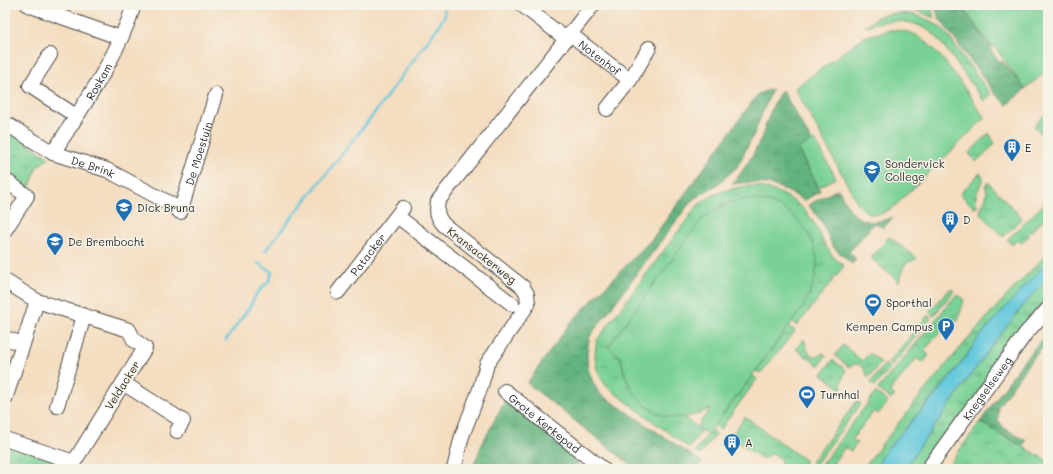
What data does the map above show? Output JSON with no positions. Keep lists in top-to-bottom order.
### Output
{
  "streets": {
    "street": [
      "Notenhof",
      "Roskam",
      "De Moestuin",
      "De Brink",
      "Patacker",
      "Kransackerweg",
      "Veldacker",
      "Knegselseweg",
      "Grote Kerkepad"
    ]
  },
  "crossings": [
    ["Notenhof", "Kransackerweg"],
    ["Roskam", "De Brink"],
    ["De Moestuin", "De Brink"]
  ],
  "places": {
    "building": ["E", "D", "A"],
    "school or university": ["Sondervick College", "Dick Bruna", "De Brembocht"],
    "sports": ["Sporthal", "Turnhal"],
    "parking": ["Kempen Campus"]
  }
}
